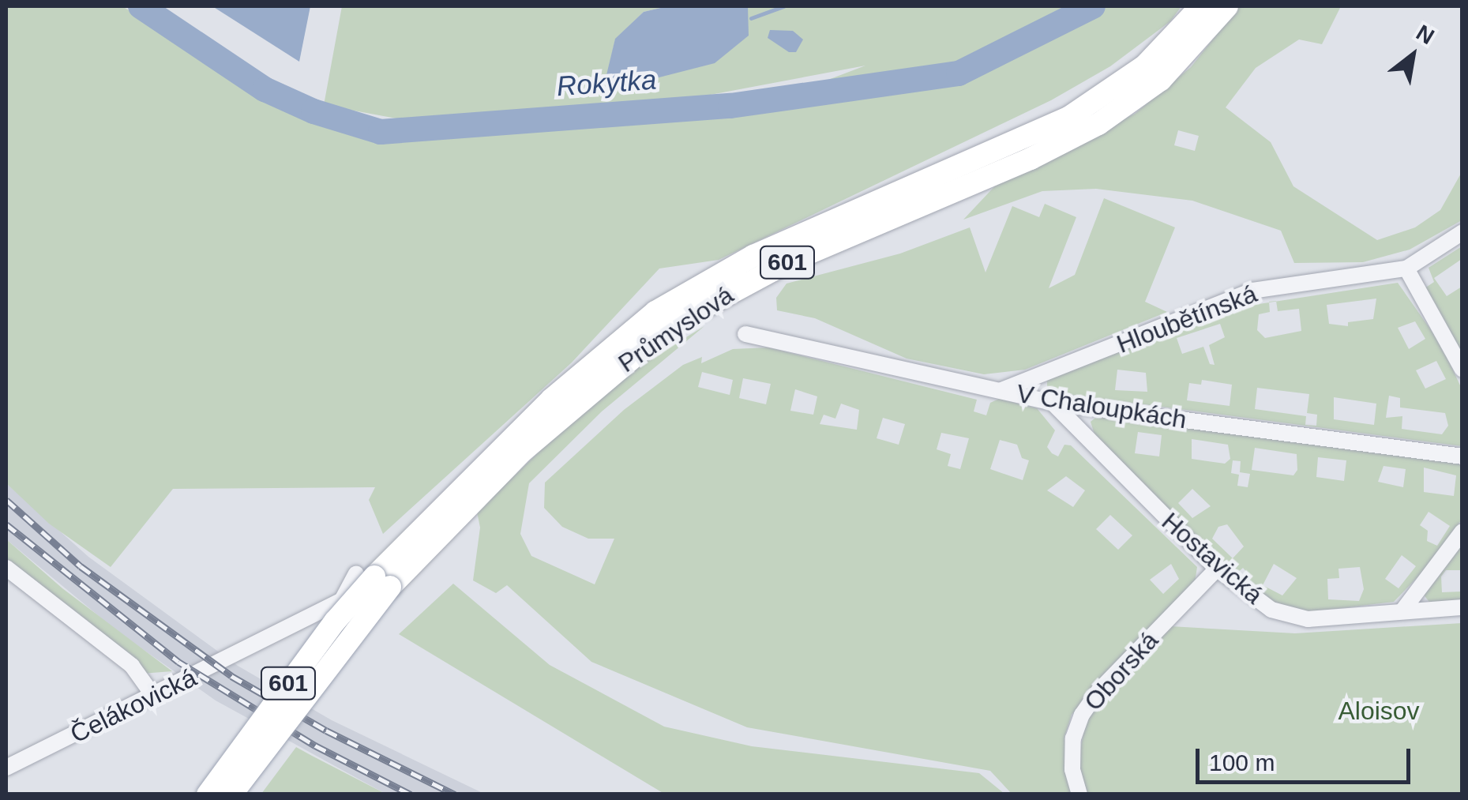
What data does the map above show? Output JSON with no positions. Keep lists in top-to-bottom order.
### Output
{
  "streets": {
    "main road": ["601", "Průmyslová"],
    "street": [
      "Hloubětínská",
      "V Chaloupkách",
      "Hostavická",
      "Oborská",
      "Čelákovická"
    ]
  },
  "crossings": [
    ["Hloubětínská", "V Chaloupkách"],
    ["Průmyslová", "Čelákovická"],
    ["V Chaloupkách", "Hostavická"],
    ["Hostavická", "Oborská"]
  ],
  "water": ["Rokytka"],
  "parks": ["Aloisov"],
  "scale_bar": "100 m",
  "north": "top right"
}
